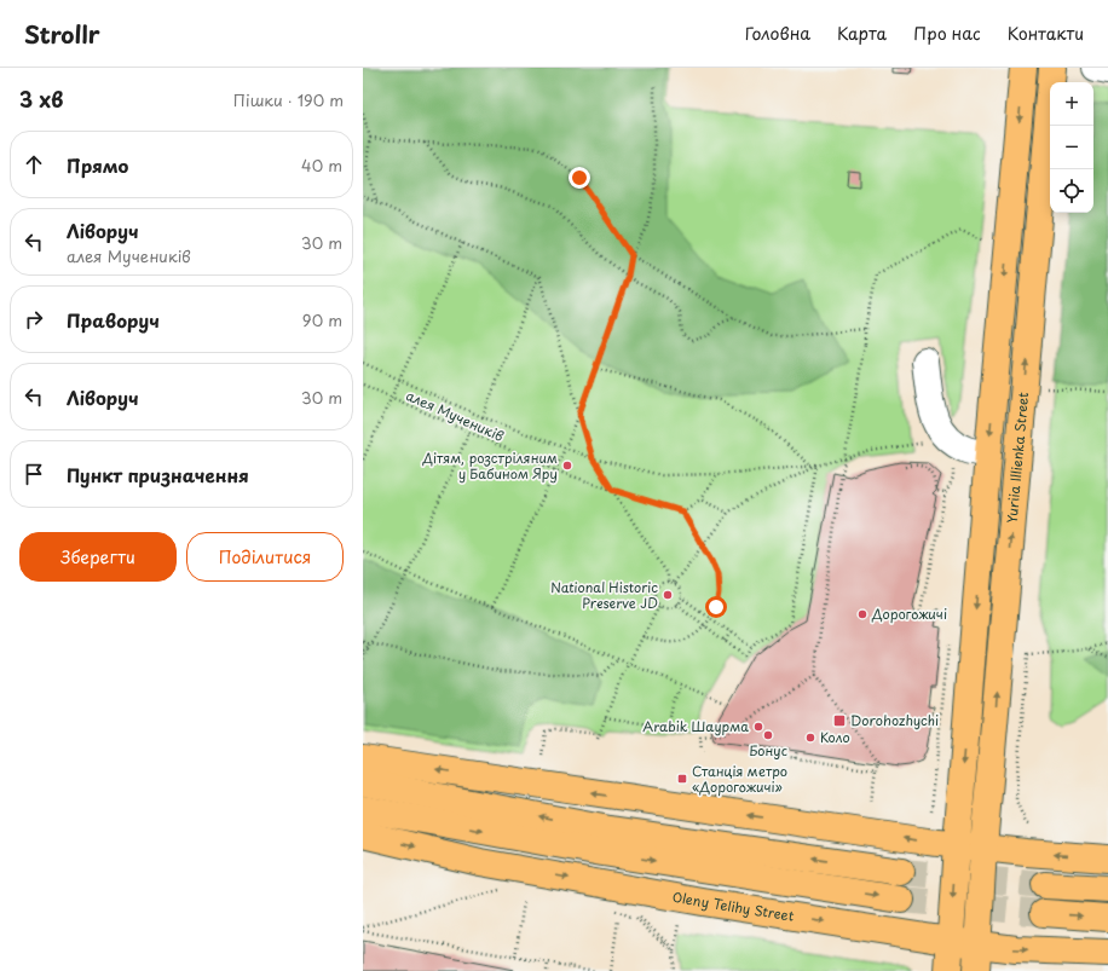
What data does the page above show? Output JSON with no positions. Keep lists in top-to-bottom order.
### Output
{
  "streets": {
    "main road": ["Yuriia Illienka Street", "Oleny Telihy Street"],
    "path": ["алея Мучеників"]
  },
  "crossings": [
    ["Yuriia Illienka Street", "Oleny Telihy Street"]
  ],
  "places": {
    "other": [
      "Дітям, розстріляним у Бабином Яру",
      "National Historic Preserve JD",
      "Дорогожичі",
      "Arabik Шаурма",
      "Бонус",
      "Коло"
    ],
    "transit": ["Dorohozhychi", "Станція метро «Дорогожичі»"]
  },
  "page": {
    "header": "Strollr",
    "nav": [
      "Головна",
      "Карта",
      "Про нас",
      "Контакти"
    ],
    "heading": ["3 хв", "Пішки · 190 m"],
    "map_buttons": ["+", "−"],
    "list": [
      ["Прямо", "40 m"],
      ["Ліворуч", "алея Мучеників", "30 m"],
      ["Праворуч", "90 m"],
      ["Ліворуч", "30 m"],
      "Пункт призначення"
    ],
    "buttons": ["Зберегти", "Поділитися"]
  }
}
